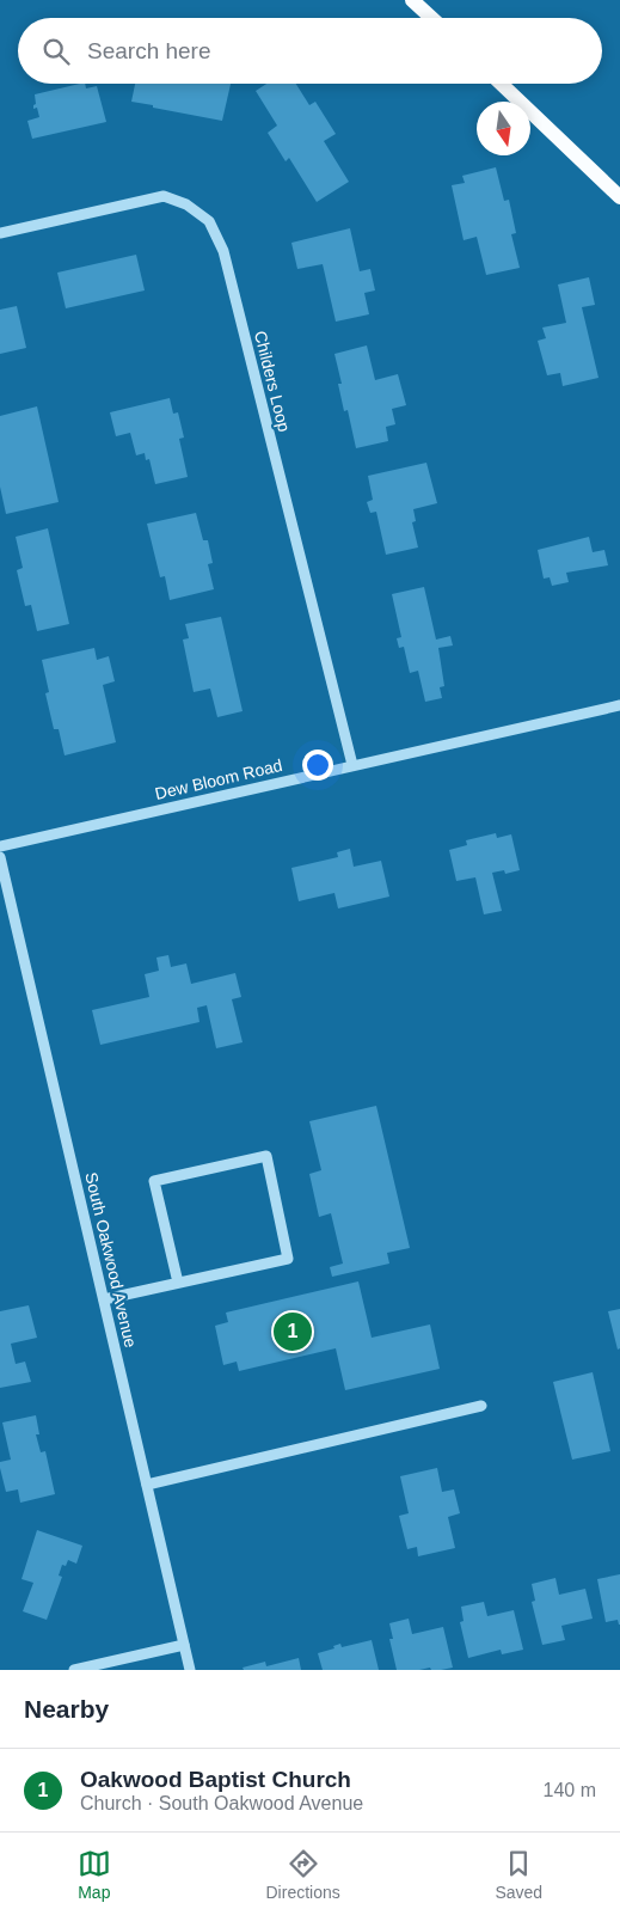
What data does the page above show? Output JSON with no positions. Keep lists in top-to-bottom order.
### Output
{
  "streets": {
    "street": ["Childers Loop", "Dew Bloom Road", "South Oakwood Avenue"]
  },
  "crossings": [
    ["Childers Loop", "Dew Bloom Road"]
  ],
  "north": "bottom",
  "page": {
    "search": "Search here",
    "pins": "1",
    "heading": "Nearby",
    "list": [
      {
        "mark": "1",
        "name": "Oakwood Baptist Church",
        "note": "Church · South Oakwood Avenue",
        "value": "140 m"
      }
    ],
    "nav": ["Map", "Directions", "Saved"]
  }
}
